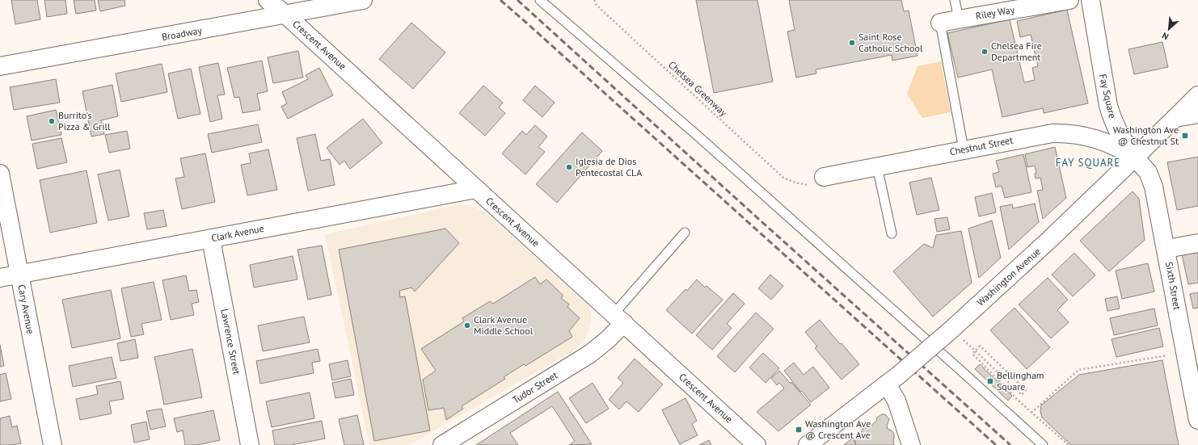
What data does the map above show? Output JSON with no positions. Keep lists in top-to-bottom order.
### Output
{
  "streets": {
    "street": [
      "Riley Way",
      "Broadway",
      "Crescent Avenue",
      "Fay Square",
      "Chestnut Street",
      "Clark Avenue",
      "Washington Avenue",
      "Sixth Street",
      "Cary Avenue",
      "Lawrence Street",
      "Tudor Street"
    ],
    "path": ["Chelsea Greenway"]
  },
  "crossings": [
    ["Broadway", "Crescent Avenue"],
    ["Crescent Avenue", "Clark Avenue"],
    ["Crescent Avenue", "Tudor Street"],
    ["Fay Square", "Chestnut Street"],
    ["Fay Square", "Washington Avenue"],
    ["Fay Square", "Sixth Street"],
    ["Chestnut Street", "Washington Avenue"],
    ["Chestnut Street", "Sixth Street"],
    ["Clark Avenue", "Cary Avenue"],
    ["Clark Avenue", "Lawrence Street"],
    ["Washington Avenue", "Sixth Street"]
  ],
  "districts": ["FAY SQUARE"],
  "places": {
    "other": [
      "Saint Rose Catholic School",
      "Chelsea Fire Department",
      "Burrito's Pizza & Grill",
      "Iglesia de Dios Pentecostal CLA",
      "Clark Avenue Middle School"
    ],
    "transit": ["Washington Ave @ Chestnut St", "Bellingham Square", "Washington Ave @ Crescent Ave"]
  },
  "north": "bottom left"
}
